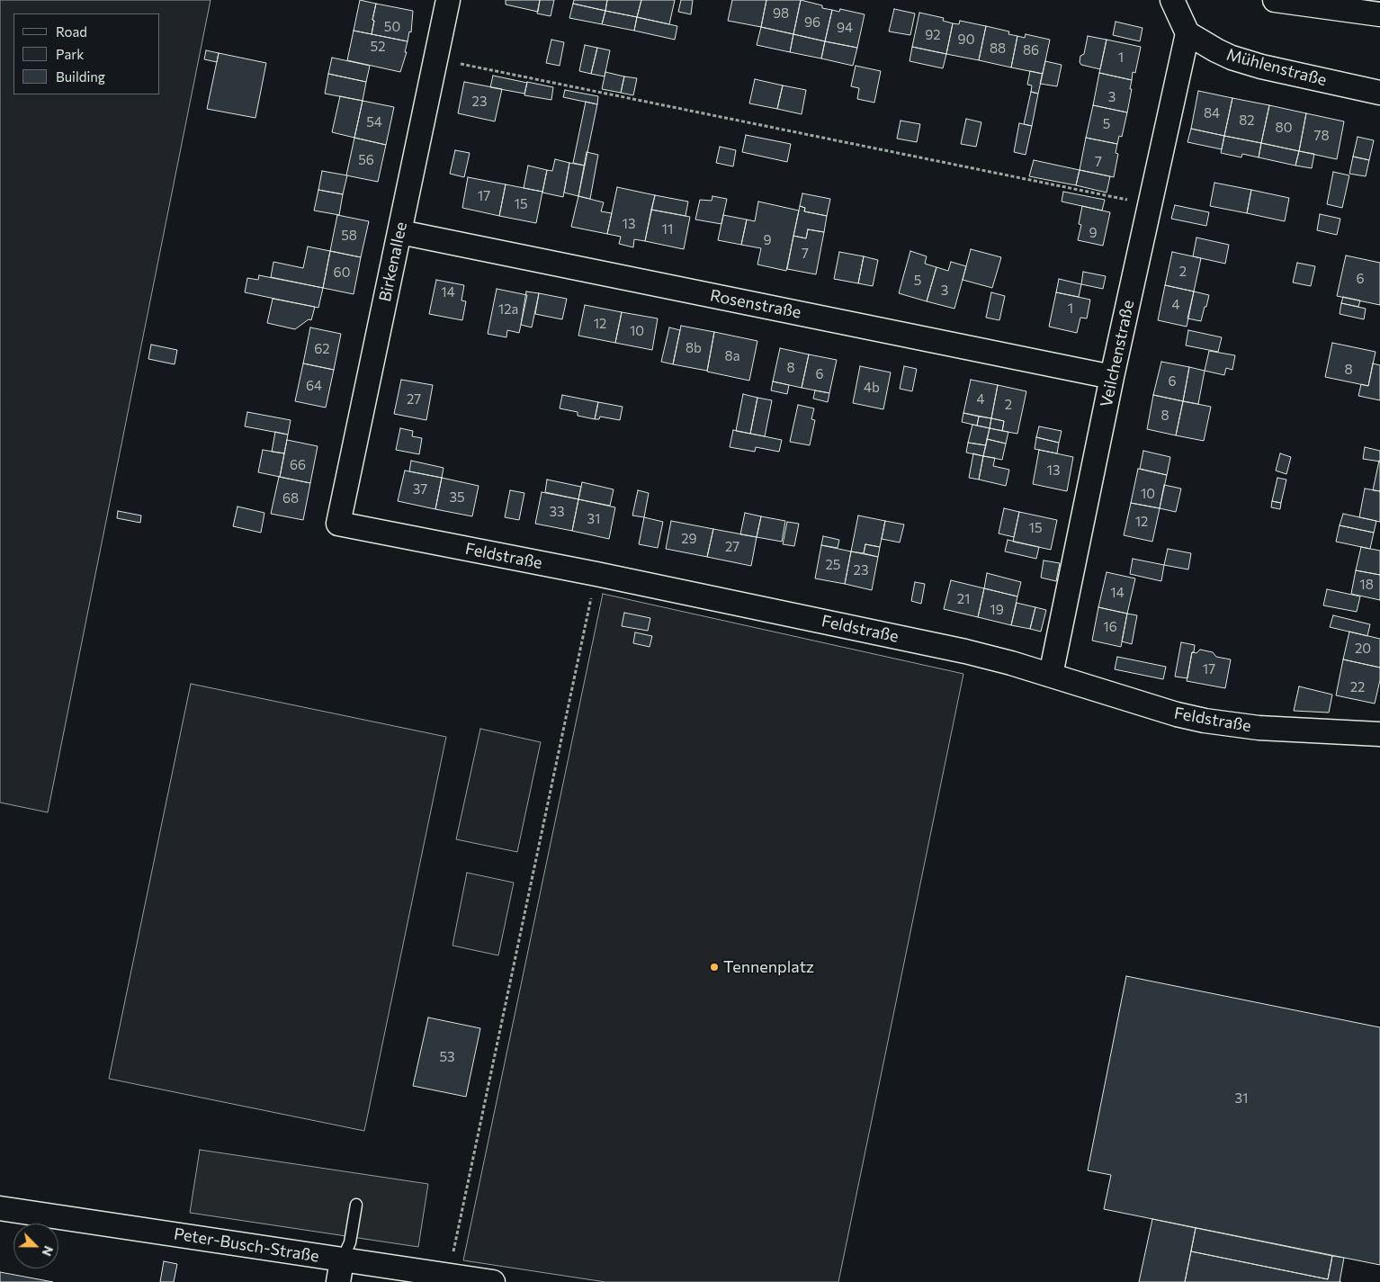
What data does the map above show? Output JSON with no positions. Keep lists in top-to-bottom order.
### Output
{
  "streets": {
    "street": [
      "Mühlenstraße",
      "Birkenallee",
      "Rosenstraße",
      "Veilchenstraße",
      "Feldstraße",
      "Peter-Busch-Straße"
    ]
  },
  "crossings": [
    ["Mühlenstraße", "Veilchenstraße"],
    ["Birkenallee", "Rosenstraße"],
    ["Birkenallee", "Feldstraße"],
    ["Rosenstraße", "Veilchenstraße"],
    ["Veilchenstraße", "Feldstraße"]
  ],
  "places": ["Tennenplatz"],
  "house_numbers": [
    "98",
    "96",
    "50",
    "94",
    "92",
    "90",
    "52",
    "88",
    "86",
    "1",
    "3",
    "23",
    "84",
    "82",
    "54",
    "5",
    "80",
    "78",
    "56",
    "7",
    "17",
    "15",
    "13",
    "11",
    "9",
    "58",
    "9",
    "7",
    "2",
    "60",
    "6",
    "5",
    "3",
    "14",
    "4",
    "1",
    "12a",
    "12",
    "10",
    "8b",
    "62",
    "8a",
    "8",
    "8",
    "6",
    "6",
    "64",
    "4b",
    "27",
    "4",
    "2",
    "8",
    "66",
    "13",
    "37",
    "10",
    "35",
    "68",
    "33",
    "31",
    "12",
    "15",
    "29",
    "27",
    "25",
    "23",
    "18",
    "14",
    "21",
    "19",
    "16",
    "20",
    "17",
    "22",
    "53",
    "31"
  ],
  "legend": ["Road", "Park", "Building"],
  "north": "bottom right"
}
